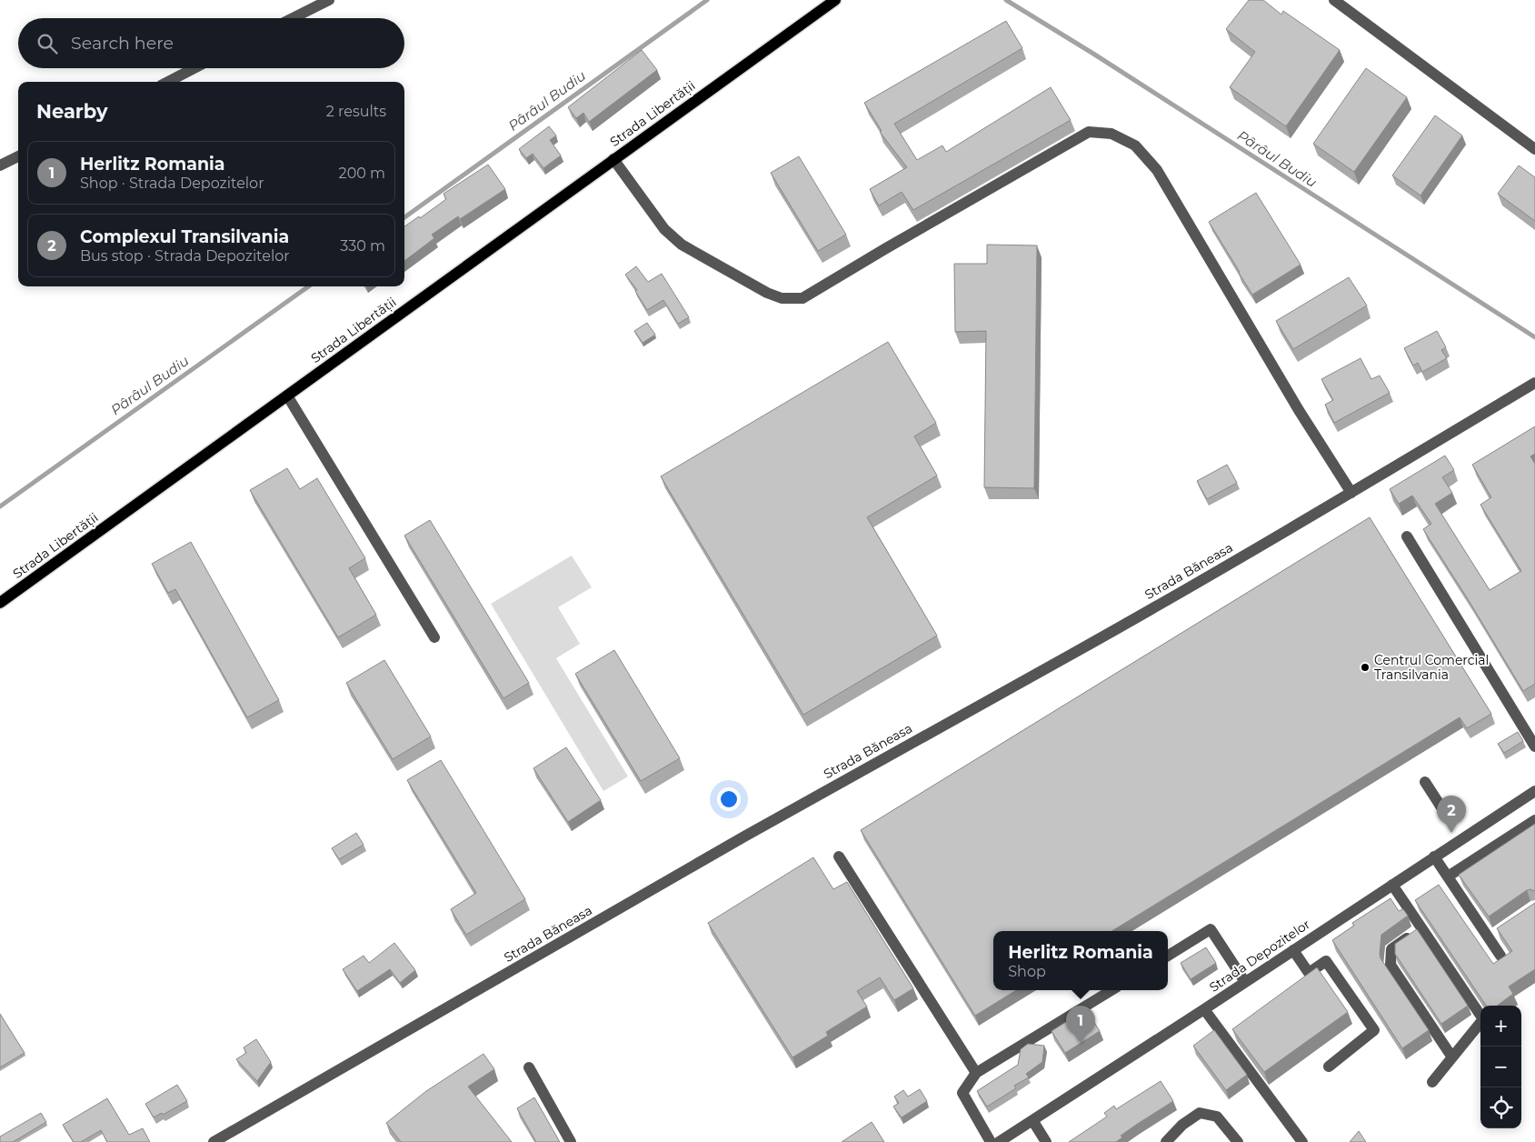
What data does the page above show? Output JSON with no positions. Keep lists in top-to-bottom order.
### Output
{
  "streets": {
    "main road": ["Strada Libertății"],
    "street": ["Strada Băneasa", "Strada Depozitelor"]
  },
  "water": ["Pârâul Budiu"],
  "places": ["Centrul Comercial Transilvania"],
  "page": {
    "search": "Search here",
    "heading": ["Nearby", "2 results"],
    "list": [
      {
        "mark": "1",
        "name": "Herlitz Romania",
        "note": "Shop · Strada Depozitelor",
        "value": "200 m"
      },
      {
        "mark": "2",
        "name": "Complexul Transilvania",
        "note": "Bus stop · Strada Depozitelor",
        "value": "330 m"
      }
    ],
    "pins": ["2", "1"],
    "popup": ["Herlitz Romania", "Shop"],
    "map_buttons": ["+", "−"]
  }
}
